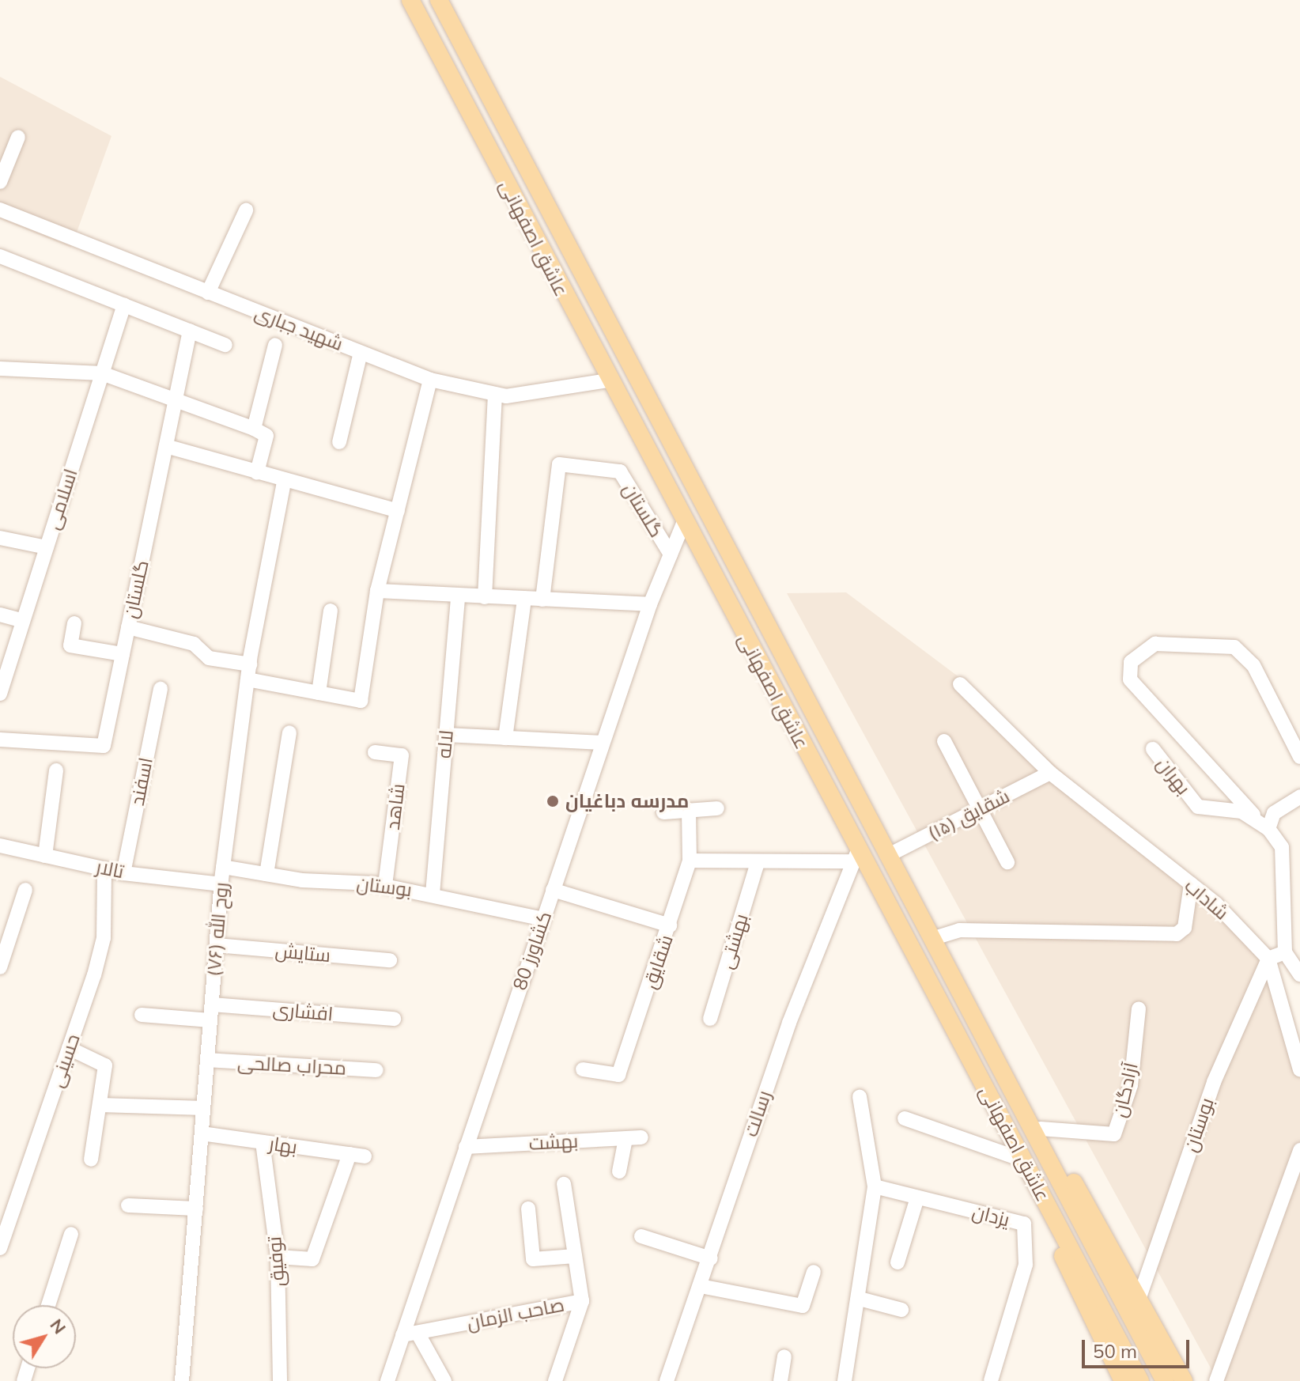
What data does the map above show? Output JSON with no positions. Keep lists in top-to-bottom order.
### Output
{
  "streets": {
    "main road": ["عاشق اصفهانی"],
    "street": [
      "شهید جباری",
      "اسلامی",
      "گلستان",
      "لاله",
      "بهران",
      "اسفند",
      "شاهد",
      "شقایق (۱۵)",
      "تالار",
      "بوستان",
      "شاداب",
      "روح الله (۷۶)",
      "بهشتی",
      "کشاورز 80",
      "ستایش",
      "شقایق",
      "افشاری",
      "حسینی",
      "محراب صالحی",
      "آزادگان",
      "رسالت",
      "بهشت",
      "بهار",
      "یزدان",
      "توفیق",
      "صاحب الزمان"
    ]
  },
  "crossings": [
    ["عاشق اصفهانی", "شهید جباری"],
    ["عاشق اصفهانی", "شقایق (۱۵)"],
    ["عاشق اصفهانی", "کشاورز 80"],
    ["عاشق اصفهانی", "رسالت"],
    ["گلستان", "کشاورز 80"],
    ["لاله", "بوستان"],
    ["اسفند", "تالار"],
    ["شاهد", "بوستان"],
    ["شقایق (۱۵)", "شاداب"],
    ["تالار", "روح الله (۷۶)"],
    ["تالار", "حسینی"],
    ["بوستان", "شاداب"],
    ["بوستان", "روح الله (۷۶)"],
    ["بوستان", "کشاورز 80"],
    ["روح الله (۷۶)", "ستایش"],
    ["روح الله (۷۶)", "افشاری"],
    ["روح الله (۷۶)", "محراب صالحی"],
    ["روح الله (۷۶)", "بهار"],
    ["کشاورز 80", "بهشت"],
    ["کشاورز 80", "صاحب الزمان"],
    ["بهار", "توفیق"]
  ],
  "places": ["مدرسه دباغیان"],
  "scale_bar": "50 m",
  "north": "top right"
}
